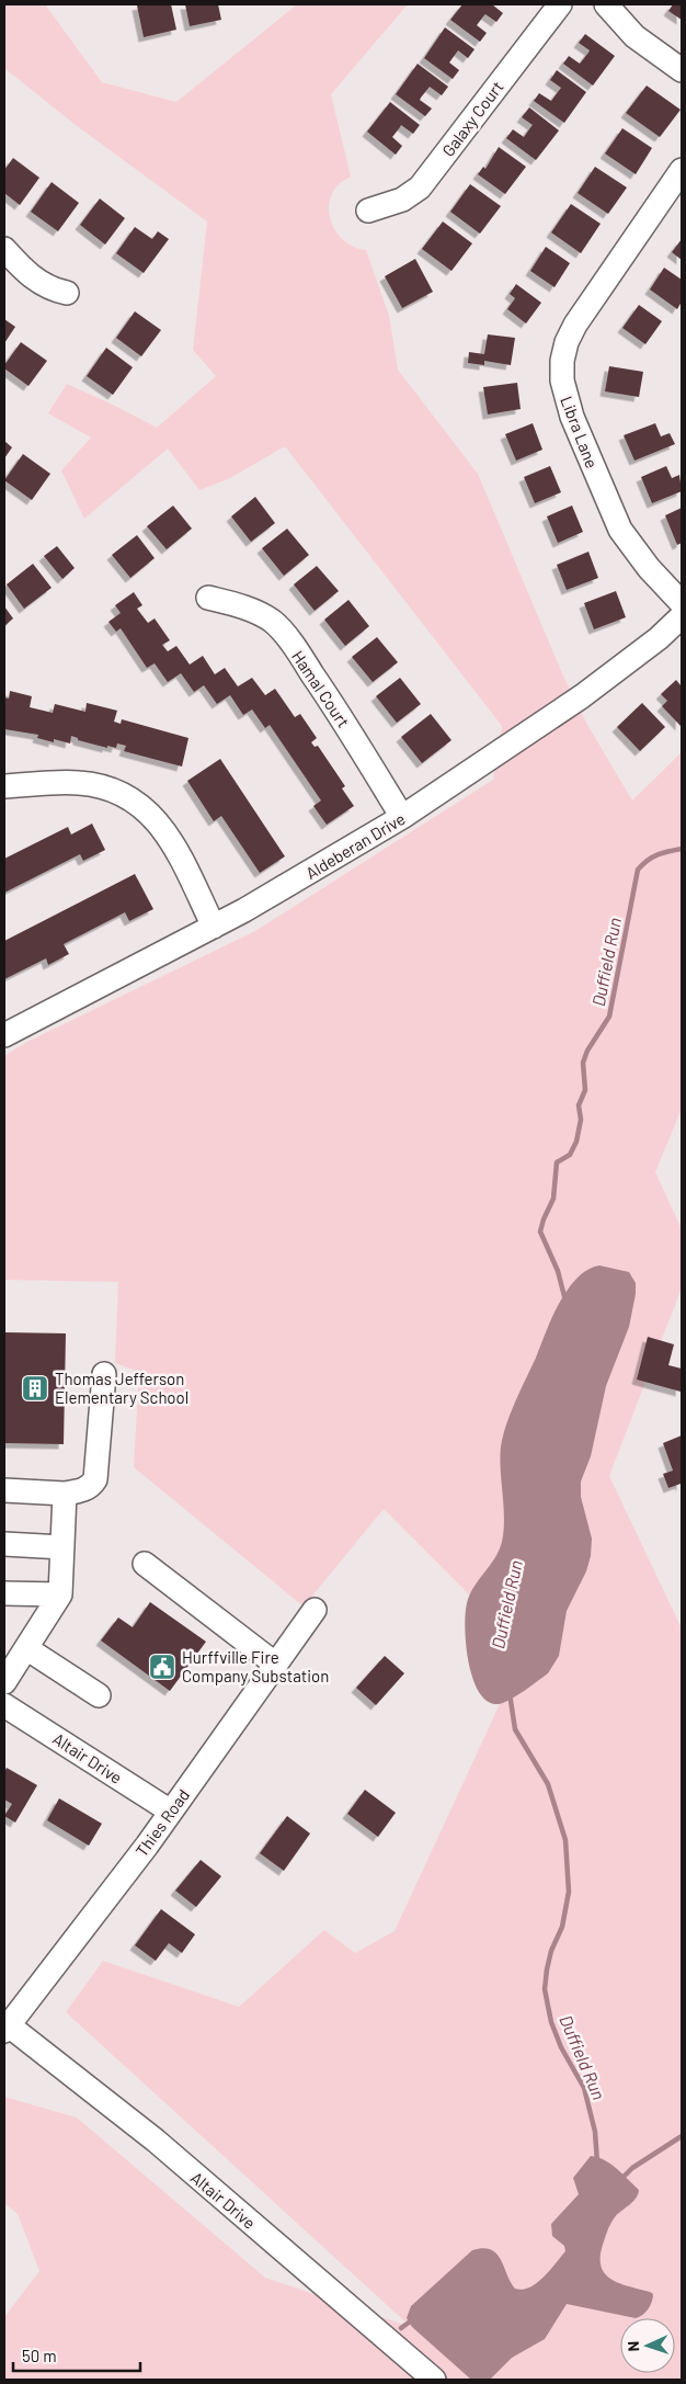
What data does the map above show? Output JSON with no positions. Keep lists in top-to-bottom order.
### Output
{
  "streets": {
    "street": [
      "Galaxy Court",
      "Libra Lane",
      "Hamal Court",
      "Aldeberan Drive",
      "Altair Drive",
      "Thies Road"
    ]
  },
  "crossings": [
    ["Hamal Court", "Aldeberan Drive"],
    ["Altair Drive", "Thies Road"]
  ],
  "water": ["Duffield Run"],
  "places": {
    "building": ["Thomas Jefferson Elementary School"],
    "public building": ["Hurffville Fire Company Substation"]
  },
  "scale_bar": "50 m",
  "north": "left"
}
